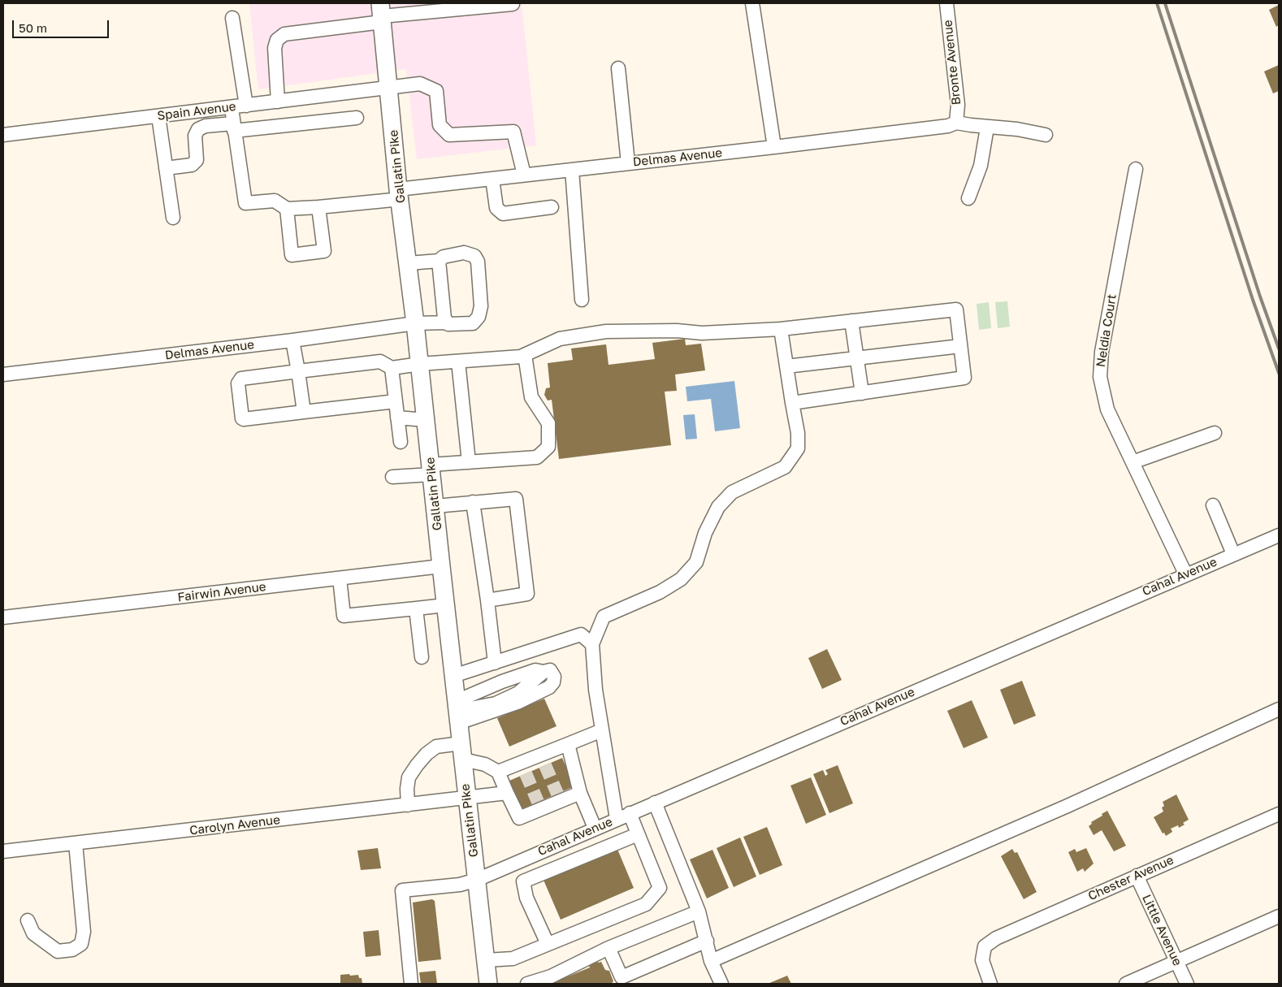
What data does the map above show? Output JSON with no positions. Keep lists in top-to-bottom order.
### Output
{
  "streets": {
    "main road": ["Gallatin Pike"],
    "street": [
      "Bronte Avenue",
      "Spain Avenue",
      "Delmas Avenue",
      "Neldia Court",
      "Cahal Avenue",
      "Fairwin Avenue",
      "Carolyn Avenue",
      "Chester Avenue",
      "Little Avenue"
    ]
  },
  "crossings": [
    ["Bronte Avenue", "Delmas Avenue"],
    ["Spain Avenue", "Delmas Avenue"],
    ["Spain Avenue", "Gallatin Pike"],
    ["Delmas Avenue", "Gallatin Pike"],
    ["Gallatin Pike", "Cahal Avenue"],
    ["Gallatin Pike", "Fairwin Avenue"],
    ["Gallatin Pike", "Carolyn Avenue"],
    ["Neldia Court", "Cahal Avenue"],
    ["Chester Avenue", "Little Avenue"]
  ],
  "scale_bar": "50 m"
}
